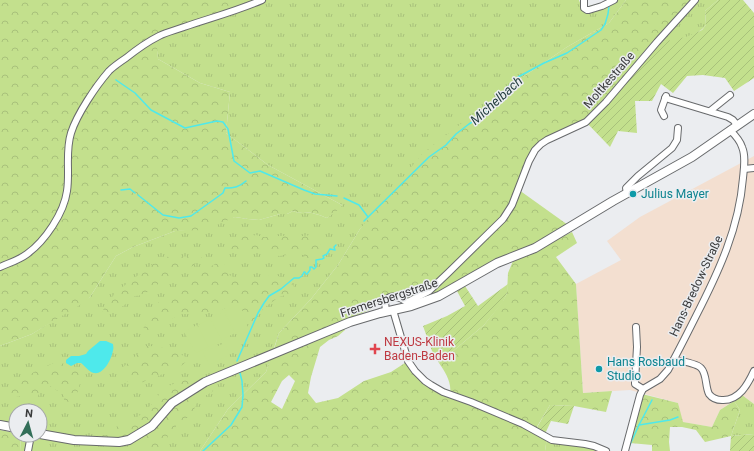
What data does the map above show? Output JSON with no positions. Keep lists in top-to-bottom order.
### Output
{
  "streets": {
    "main road": ["Fremersbergstraße"],
    "street": ["Moltkestraße", "Hans-Bredow-Straße"]
  },
  "crossings": [
    ["Moltkestraße", "Fremersbergstraße"],
    ["Hans-Bredow-Straße", "Fremersbergstraße"]
  ],
  "water": ["Michelbach"],
  "places": {
    "other": ["Julius Mayer", "Hans Rosbaud Studio"],
    "health": ["NEXUS-Klinik Baden-Baden"]
  },
  "north": "top"
}
